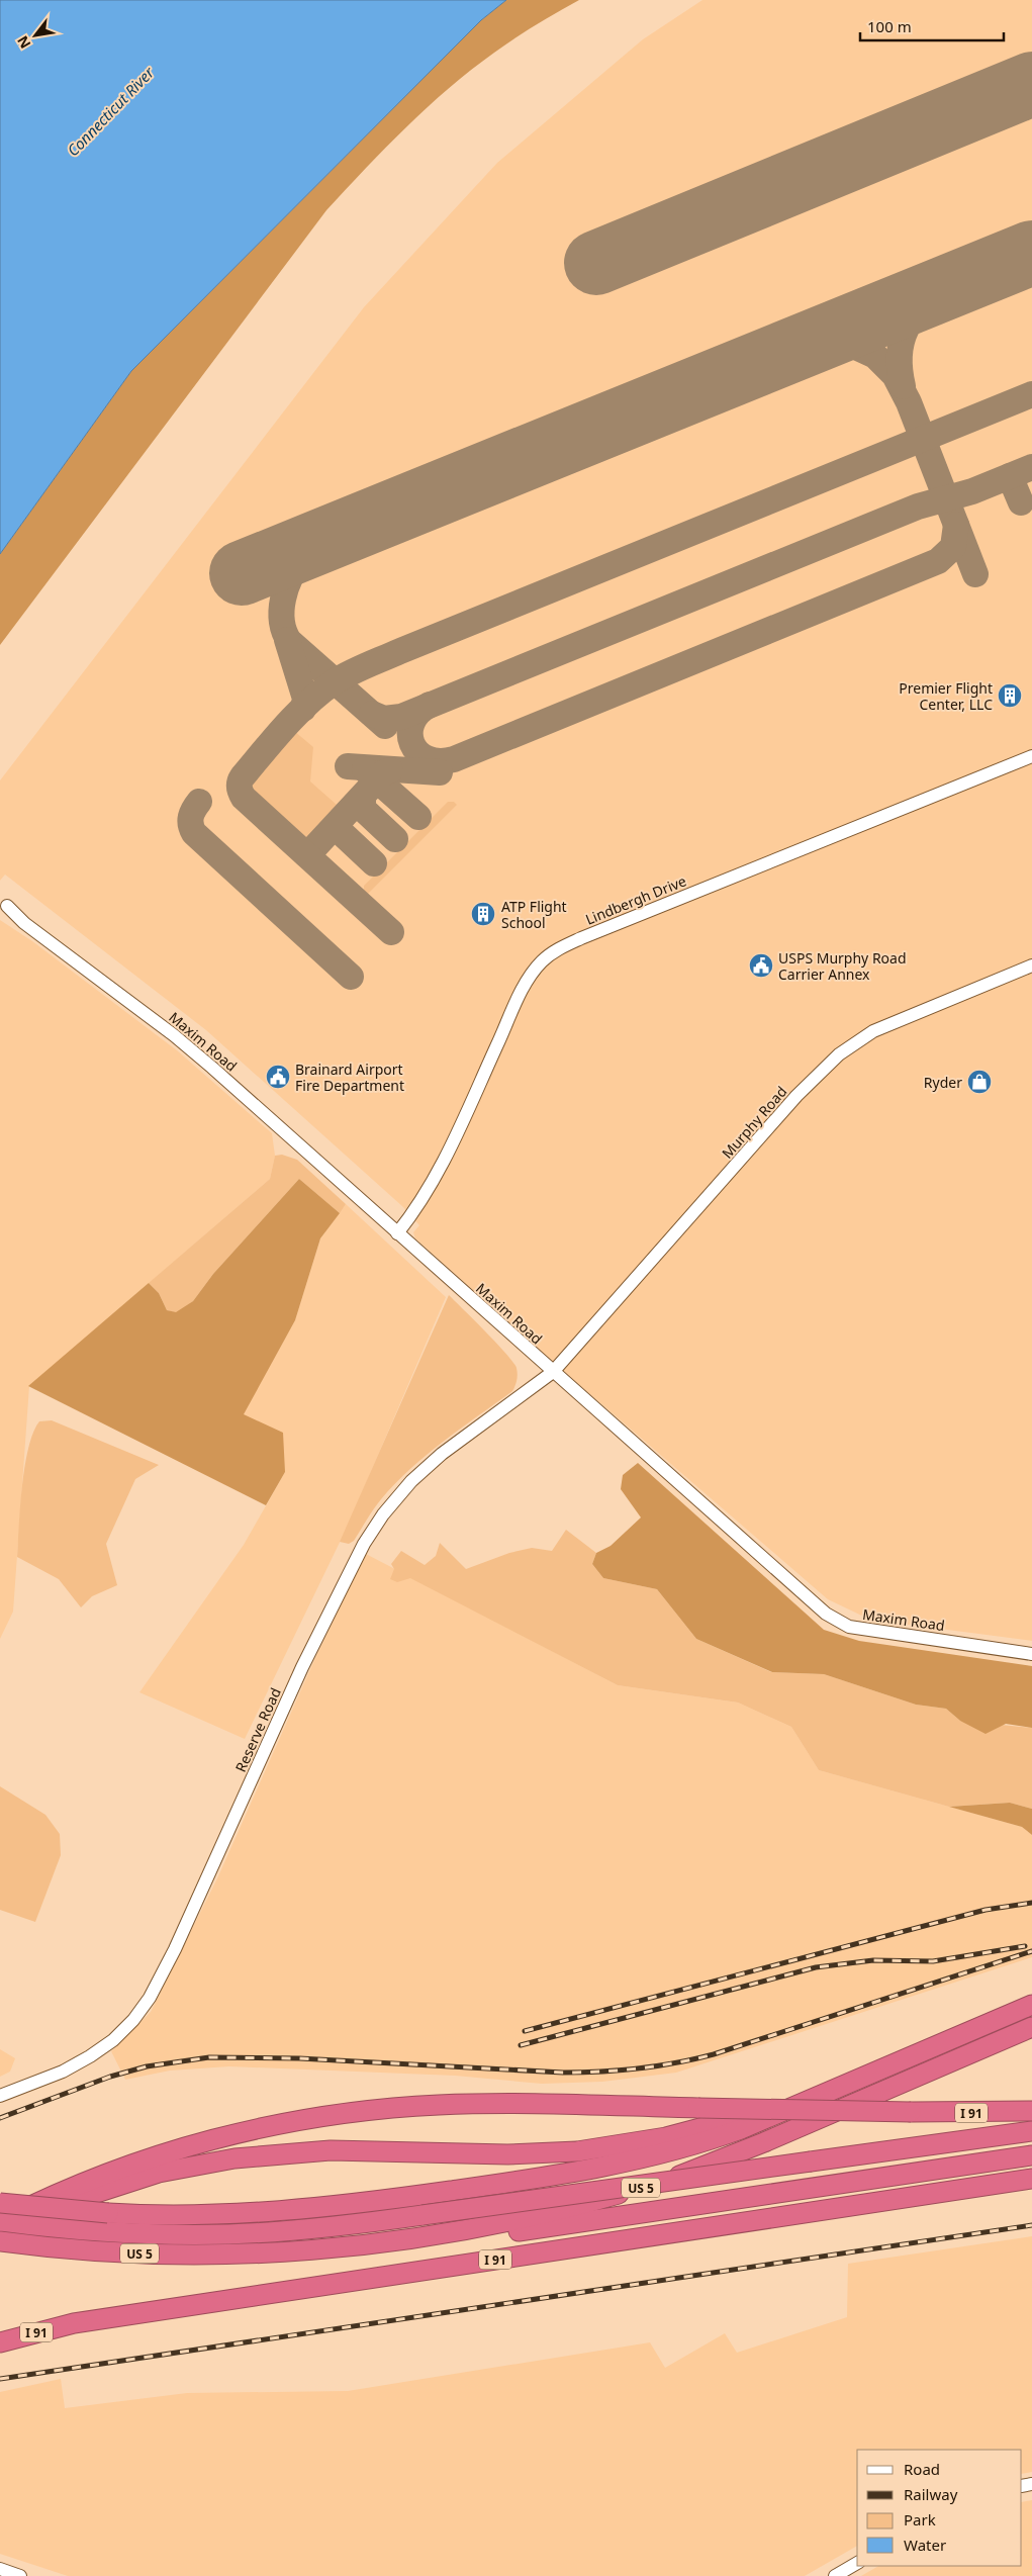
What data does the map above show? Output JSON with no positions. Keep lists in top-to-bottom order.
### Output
{
  "streets": {
    "highway": ["I 91", "US 5"],
    "street": [
      "Lindbergh Drive",
      "Maxim Road",
      "Murphy Road",
      "Reserve Road"
    ]
  },
  "crossings": [
    ["Lindbergh Drive", "Maxim Road"],
    ["Maxim Road", "Murphy Road"],
    ["Maxim Road", "Reserve Road"],
    ["Murphy Road", "Reserve Road"]
  ],
  "water": ["Connecticut River"],
  "places": {
    "building": ["Premier Flight Center, LLC", "ATP Flight School"],
    "public building": ["USPS Murphy Road Carrier Annex", "Brainard Airport Fire Department"],
    "shop": ["Ryder"]
  },
  "legend": [
    "Road",
    "Railway",
    "Park",
    "Water"
  ],
  "scale_bar": "100 m",
  "north": "bottom left"
}
